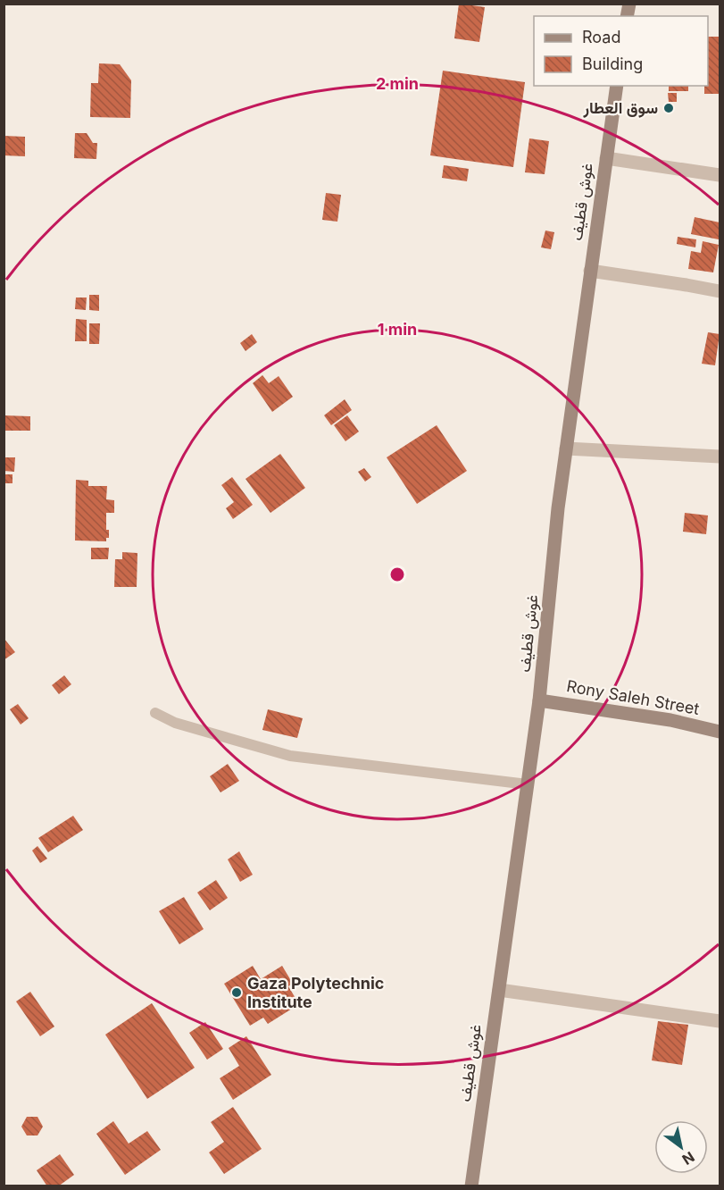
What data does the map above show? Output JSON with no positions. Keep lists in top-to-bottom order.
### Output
{
  "streets": {
    "main road": ["غوش قطيف", "Rony Saleh Street"]
  },
  "crossings": [
    ["غوش قطيف", "Rony Saleh Street"]
  ],
  "places": ["سوق العطار", "Gaza Polytechnic Institute"],
  "legend": ["Road", "Building"],
  "north": "bottom right",
  "rings": ["2 min", "1 min"]
}
